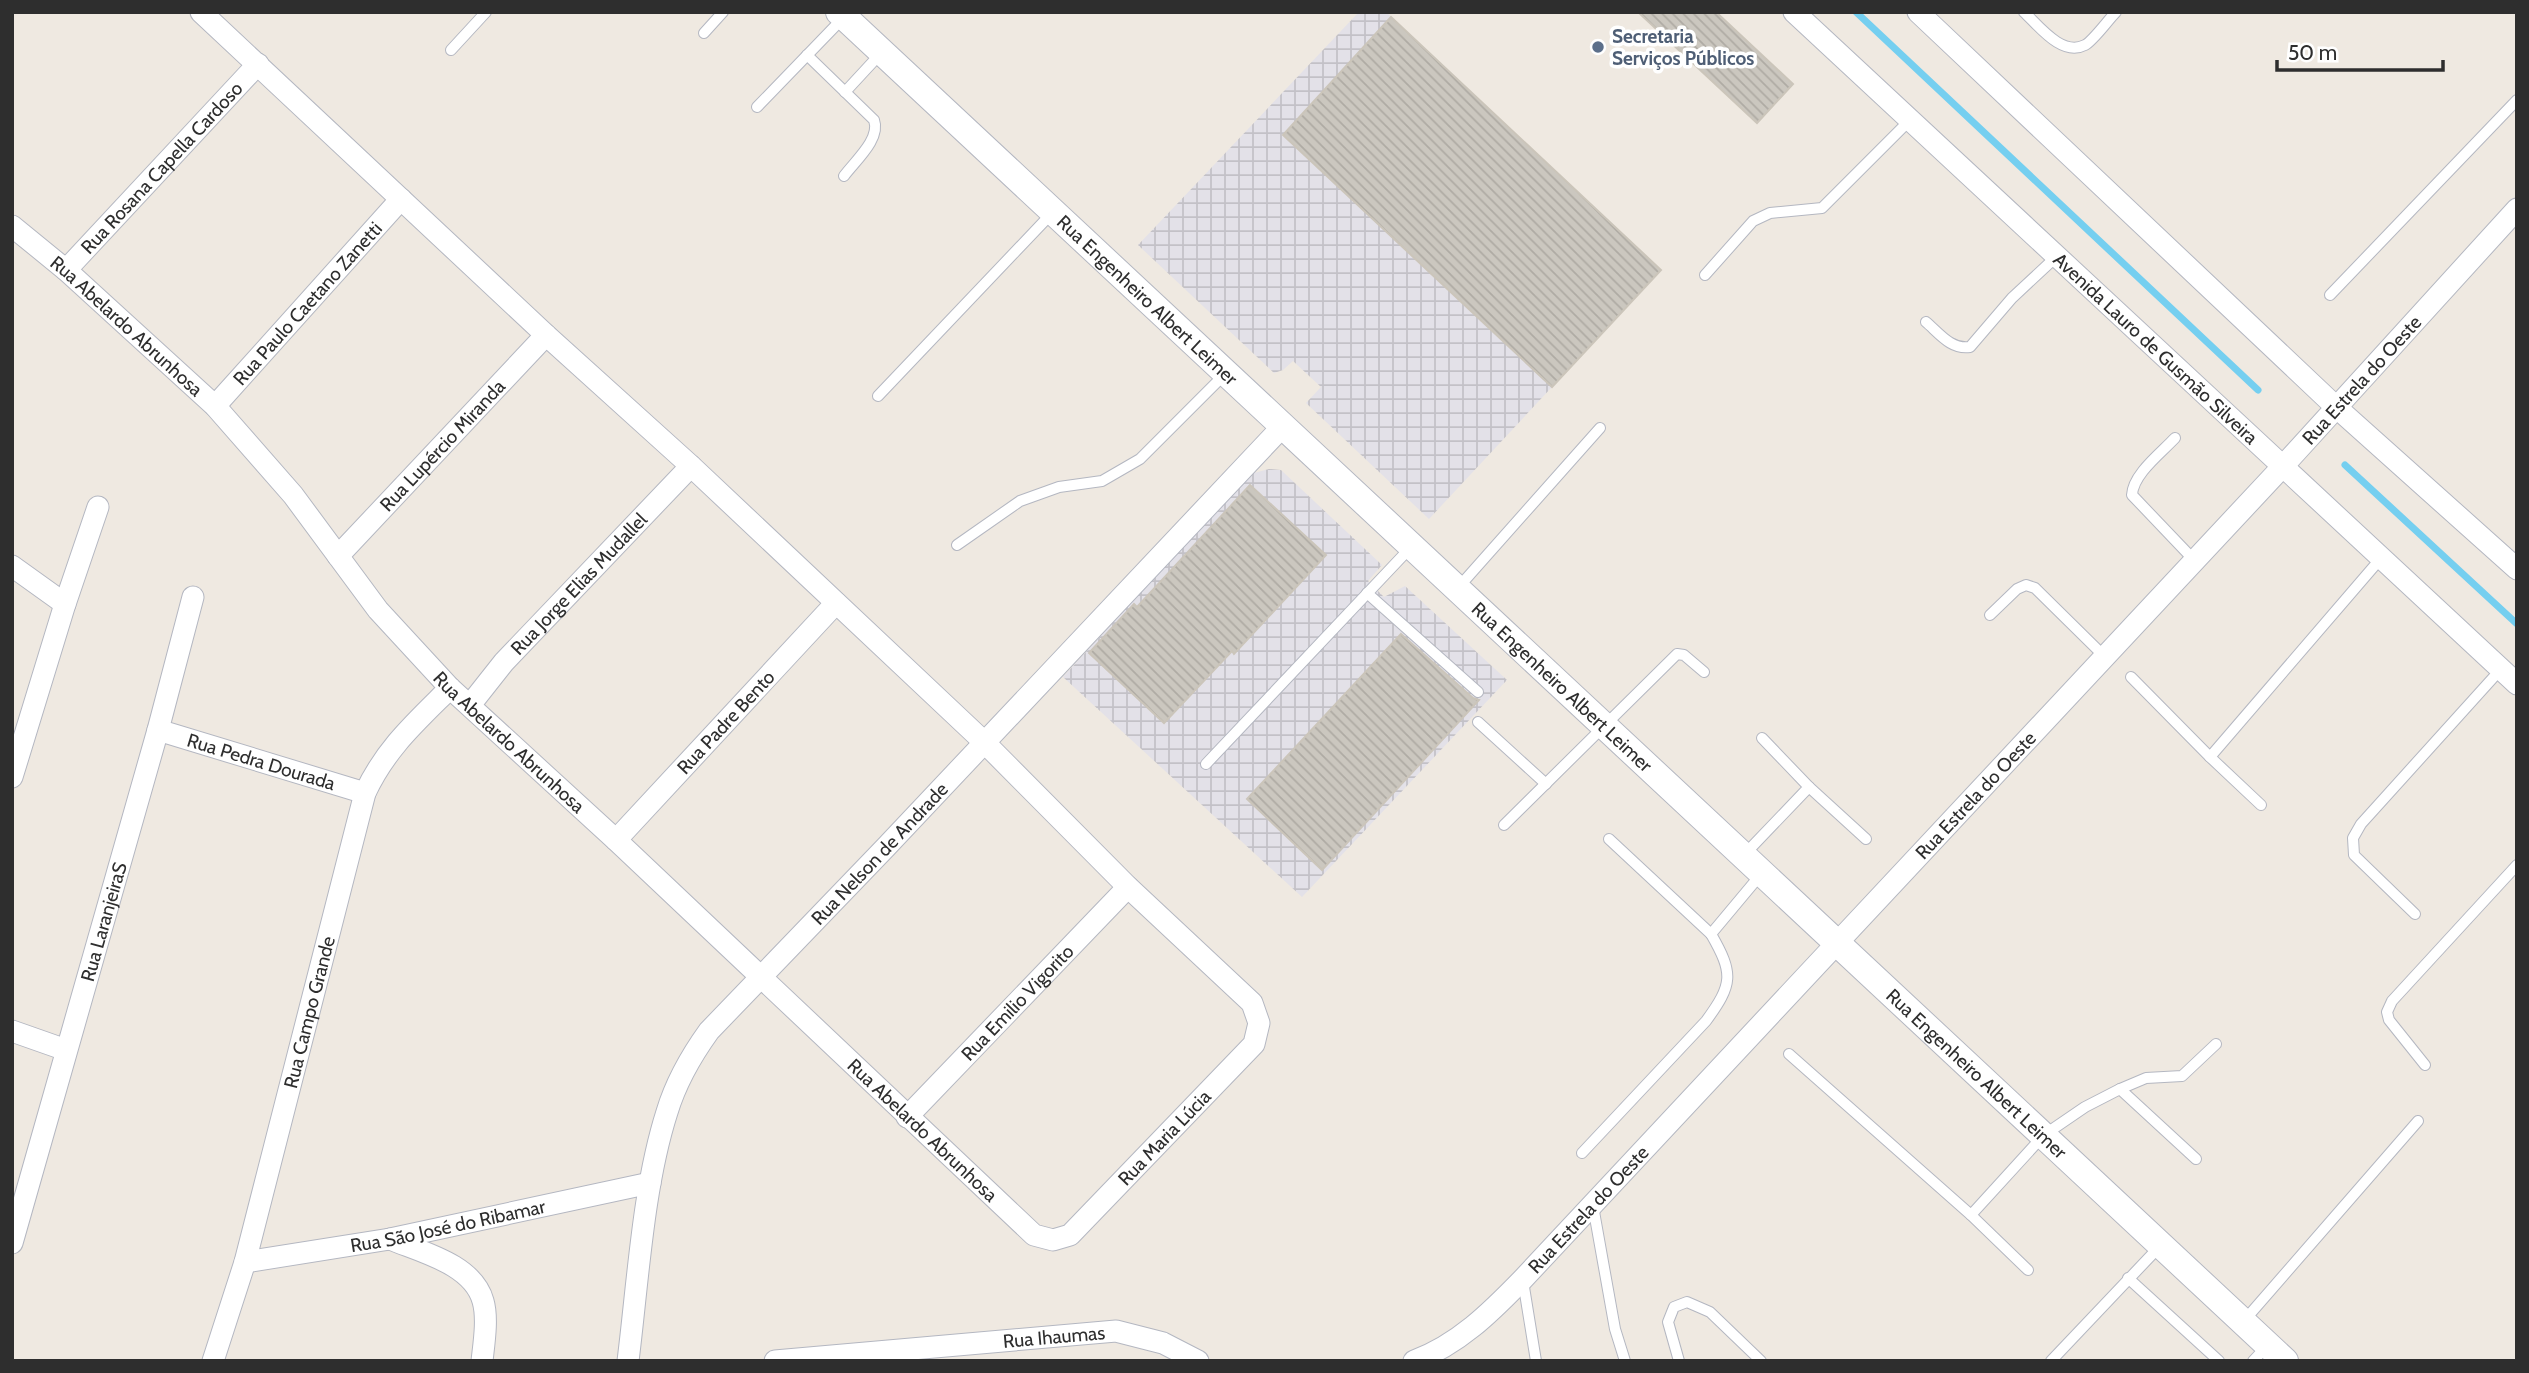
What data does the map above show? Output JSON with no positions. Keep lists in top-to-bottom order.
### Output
{
  "streets": {
    "street": [
      "Rua Rosana Capella Cardoso",
      "Rua Engenheiro Albert Leimer",
      "Rua Paulo Caetano Zanetti",
      "Rua Abelardo Abrunhosa",
      "Avenida Lauro de Gusmão Silveira",
      "Rua Estrela do Oeste",
      "Rua Lupércio Miranda",
      "Rua Jorge Elias Mudallel",
      "Rua Padre Bento",
      "Rua Pedra Dourada",
      "Rua Nelson de Andrade",
      "Rua LaranjeiraS",
      "Rua Emilio Vigorito",
      "Rua Campo Grande",
      "Rua Maria Lúcia",
      "Rua São José do Ribamar",
      "Rua Ihaumas"
    ]
  },
  "crossings": [
    ["Rua Rosana Capella Cardoso", "Rua Abelardo Abrunhosa"],
    ["Rua Engenheiro Albert Leimer", "Rua Estrela do Oeste"],
    ["Rua Engenheiro Albert Leimer", "Rua Nelson de Andrade"],
    ["Rua Paulo Caetano Zanetti", "Rua Abelardo Abrunhosa"],
    ["Rua Abelardo Abrunhosa", "Rua Lupércio Miranda"],
    ["Rua Abelardo Abrunhosa", "Rua Jorge Elias Mudallel"],
    ["Rua Abelardo Abrunhosa", "Rua Padre Bento"],
    ["Rua Abelardo Abrunhosa", "Rua Nelson de Andrade"],
    ["Rua Abelardo Abrunhosa", "Rua Emilio Vigorito"],
    ["Rua Abelardo Abrunhosa", "Rua Campo Grande"],
    ["Rua Abelardo Abrunhosa", "Rua Maria Lúcia"],
    ["Avenida Lauro de Gusmão Silveira", "Rua Estrela do Oeste"],
    ["Rua Pedra Dourada", "Rua LaranjeiraS"],
    ["Rua Pedra Dourada", "Rua Campo Grande"],
    ["Rua Nelson de Andrade", "Rua São José do Ribamar"],
    ["Rua Emilio Vigorito", "Rua Maria Lúcia"],
    ["Rua Campo Grande", "Rua São José do Ribamar"]
  ],
  "places": ["Secretaria Serviços Públicos"],
  "scale_bar": "50 m"
}
